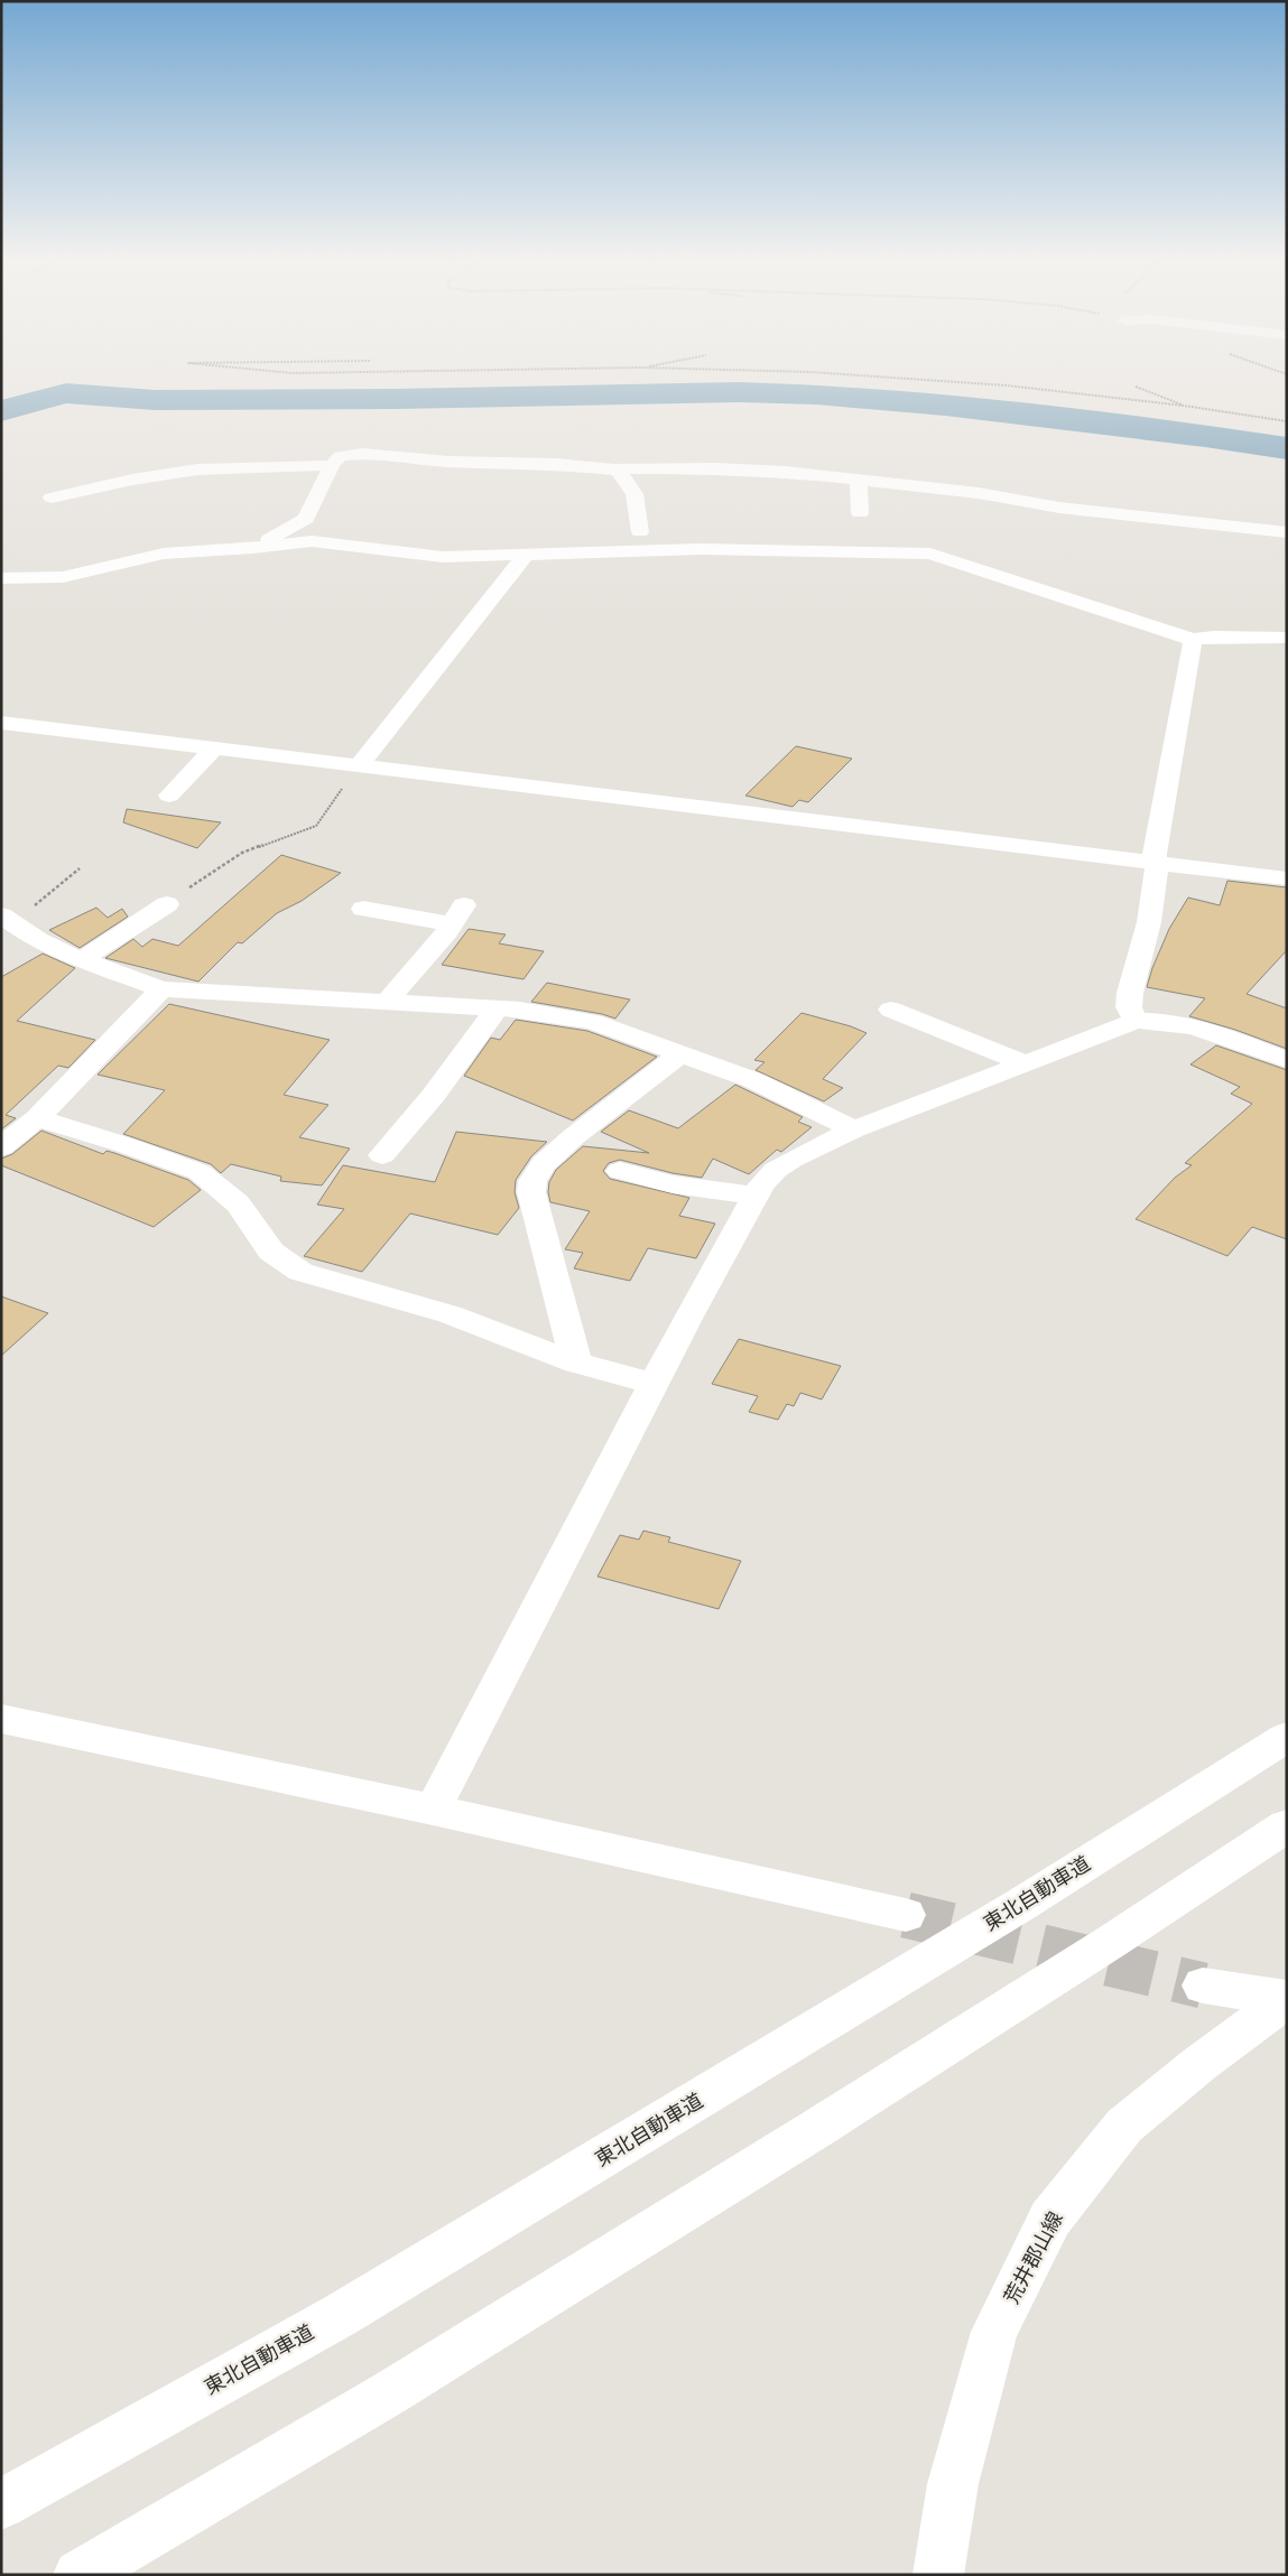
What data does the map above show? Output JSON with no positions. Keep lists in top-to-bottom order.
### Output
{
  "streets": {
    "main road": ["東北自動車道", "荒井郡山線"]
  }
}
